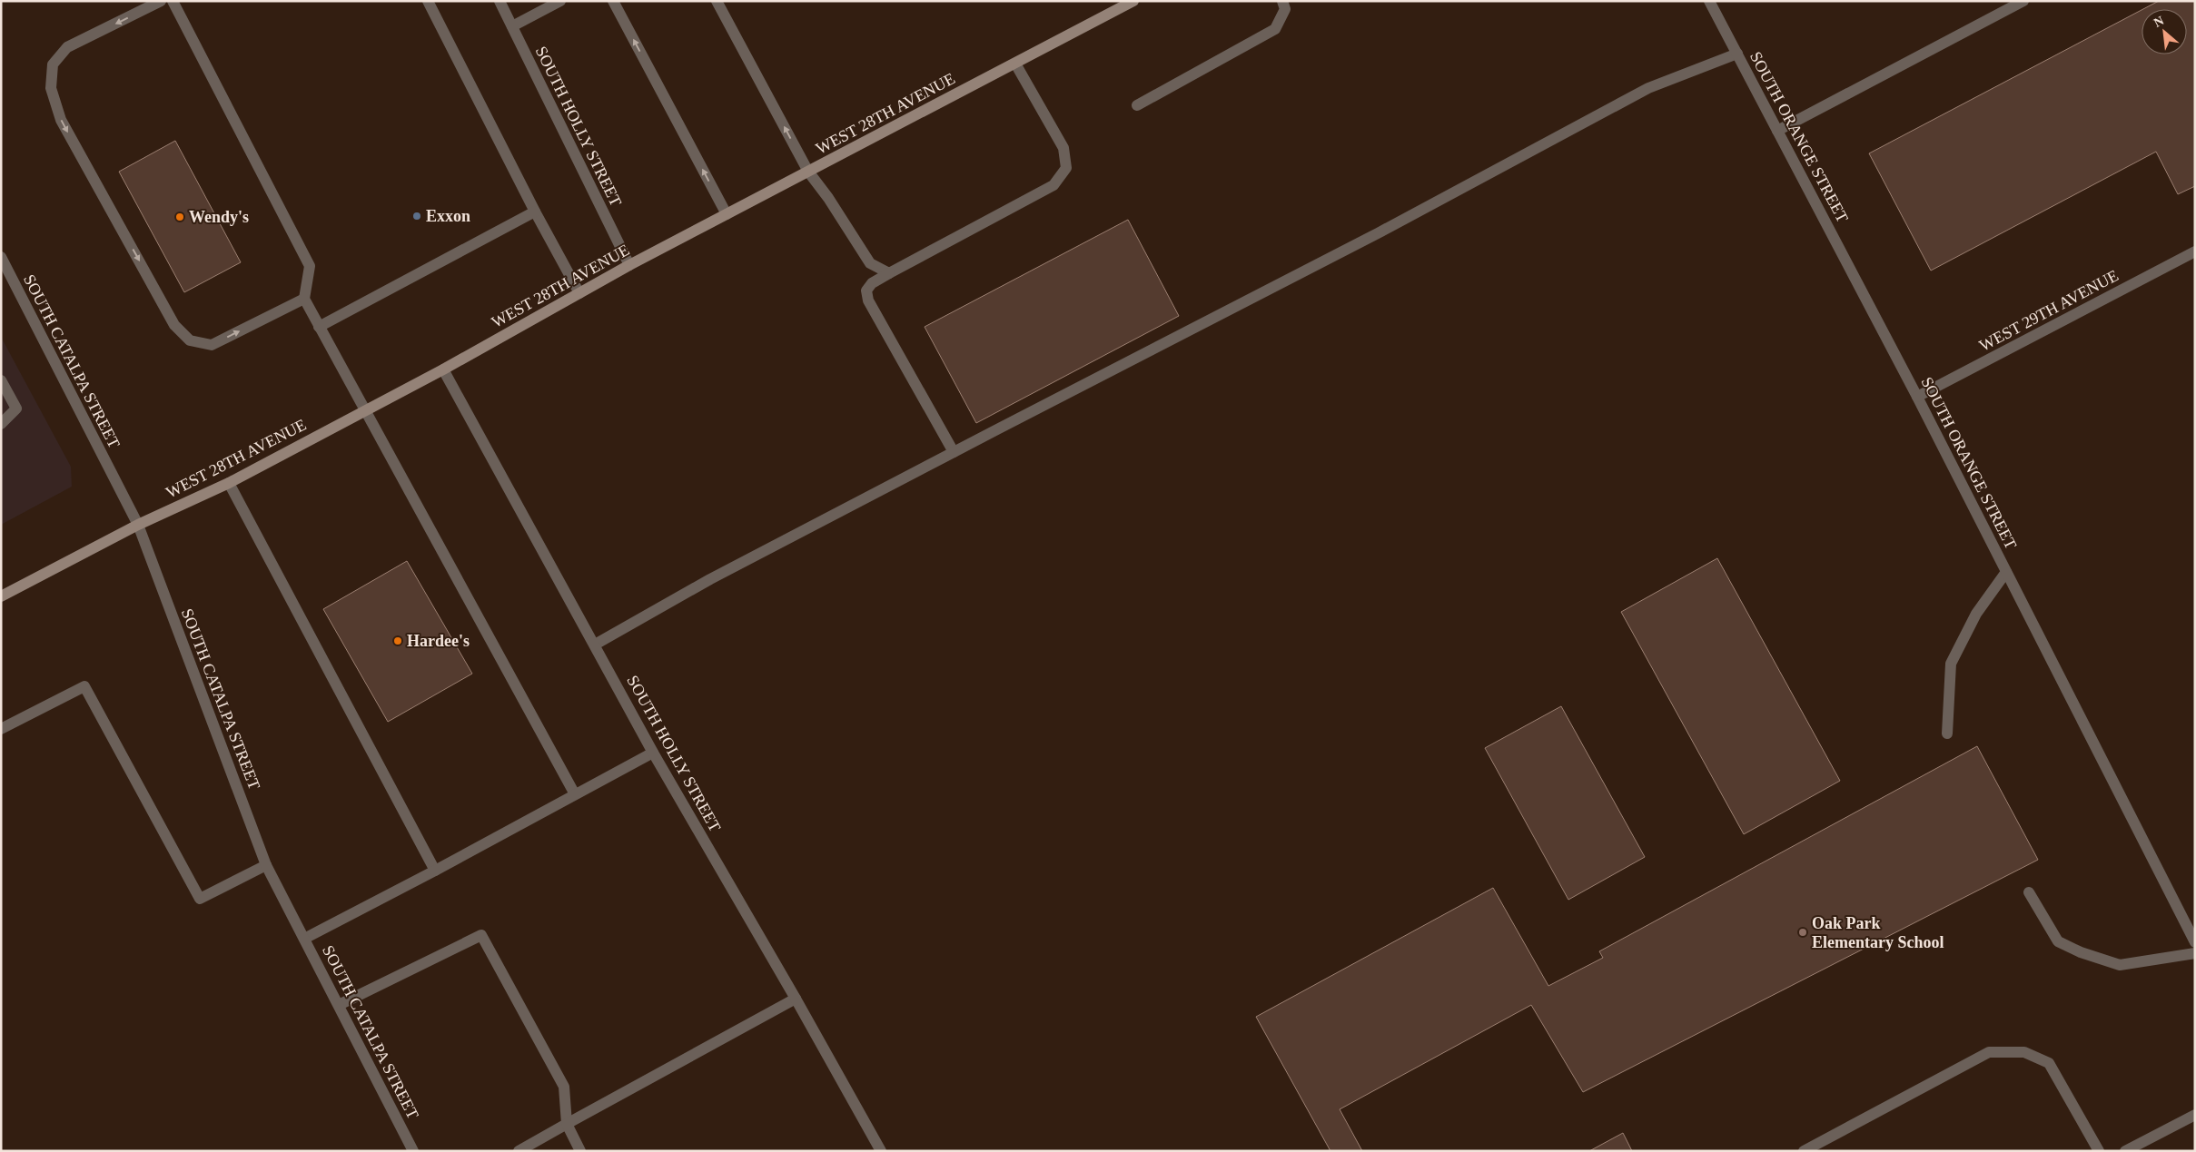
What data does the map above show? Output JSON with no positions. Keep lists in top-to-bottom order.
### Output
{
  "streets": {
    "main road": ["WEST 28TH AVENUE"],
    "street": [
      "SOUTH HOLLY STREET",
      "SOUTH ORANGE STREET",
      "WEST 29TH AVENUE",
      "SOUTH CATALPA STREET"
    ]
  },
  "crossings": [
    ["WEST 28TH AVENUE", "SOUTH HOLLY STREET"],
    ["WEST 28TH AVENUE", "SOUTH CATALPA STREET"],
    ["SOUTH ORANGE STREET", "WEST 29TH AVENUE"]
  ],
  "places": [
    "Exxon",
    "Wendy's",
    "Hardee's",
    "Oak Park Elementary School"
  ],
  "north": "top left"
}
